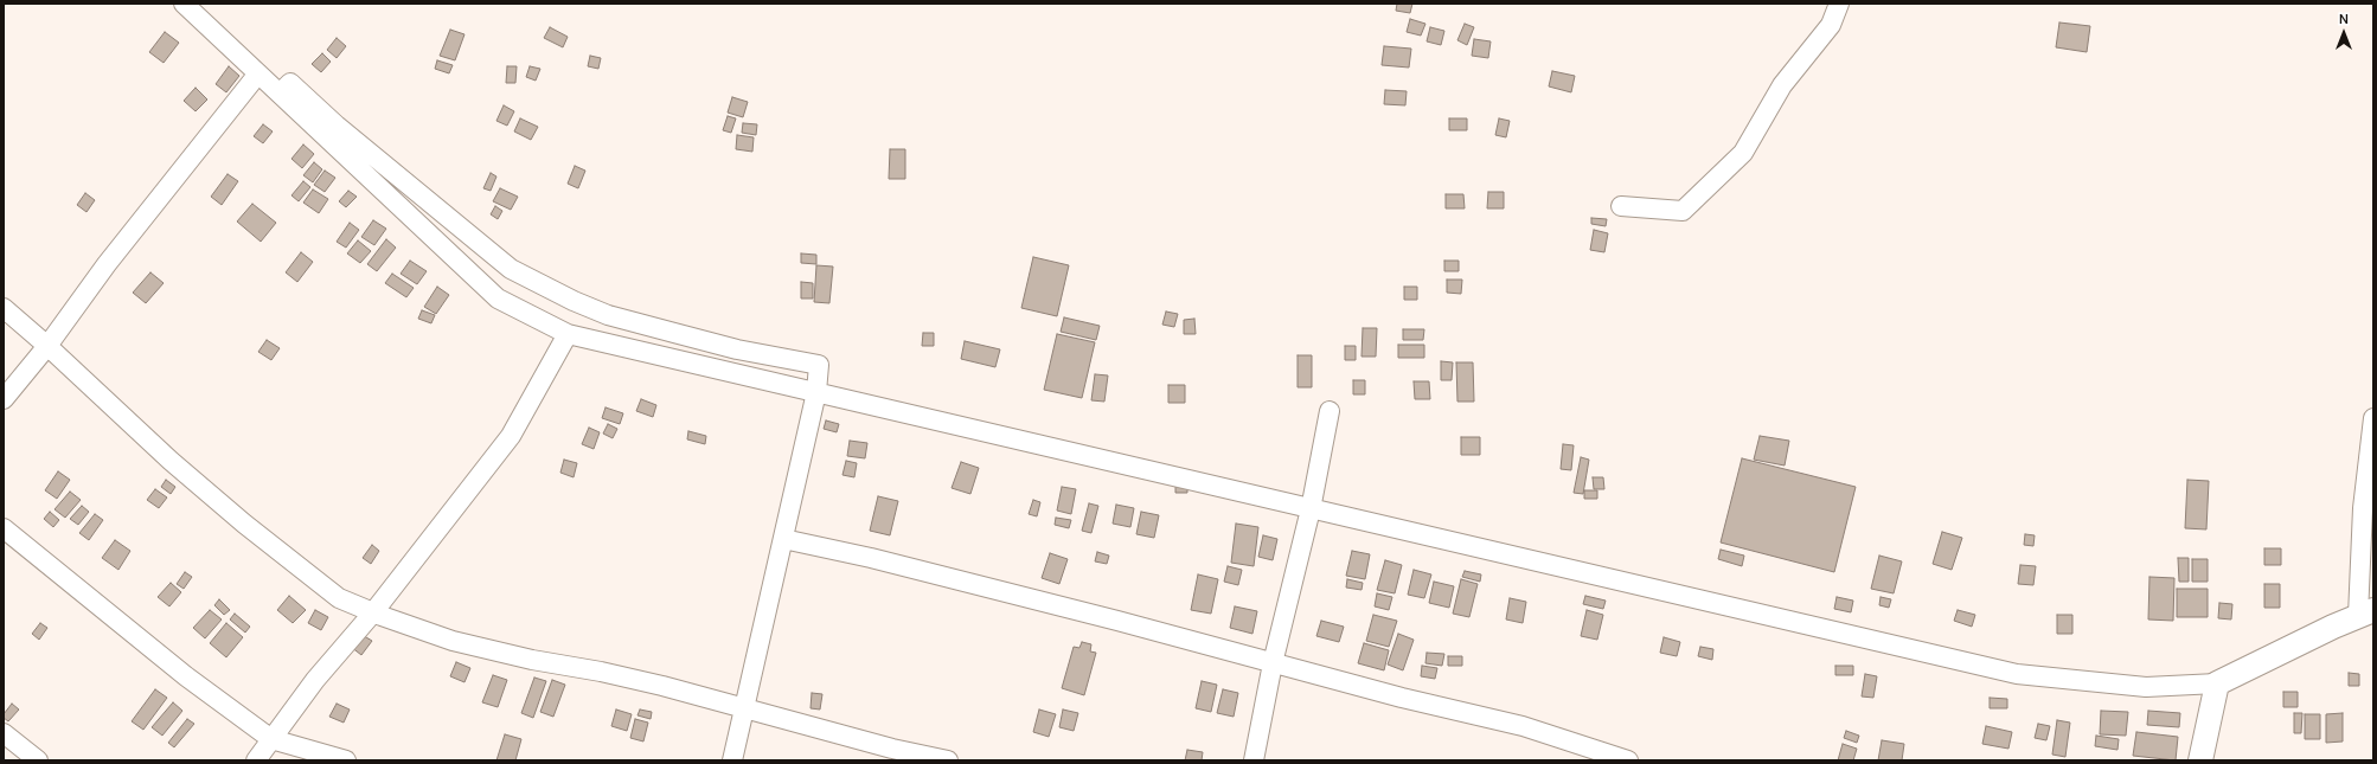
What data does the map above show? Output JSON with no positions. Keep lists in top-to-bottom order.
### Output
{
  "north": "top"
}
